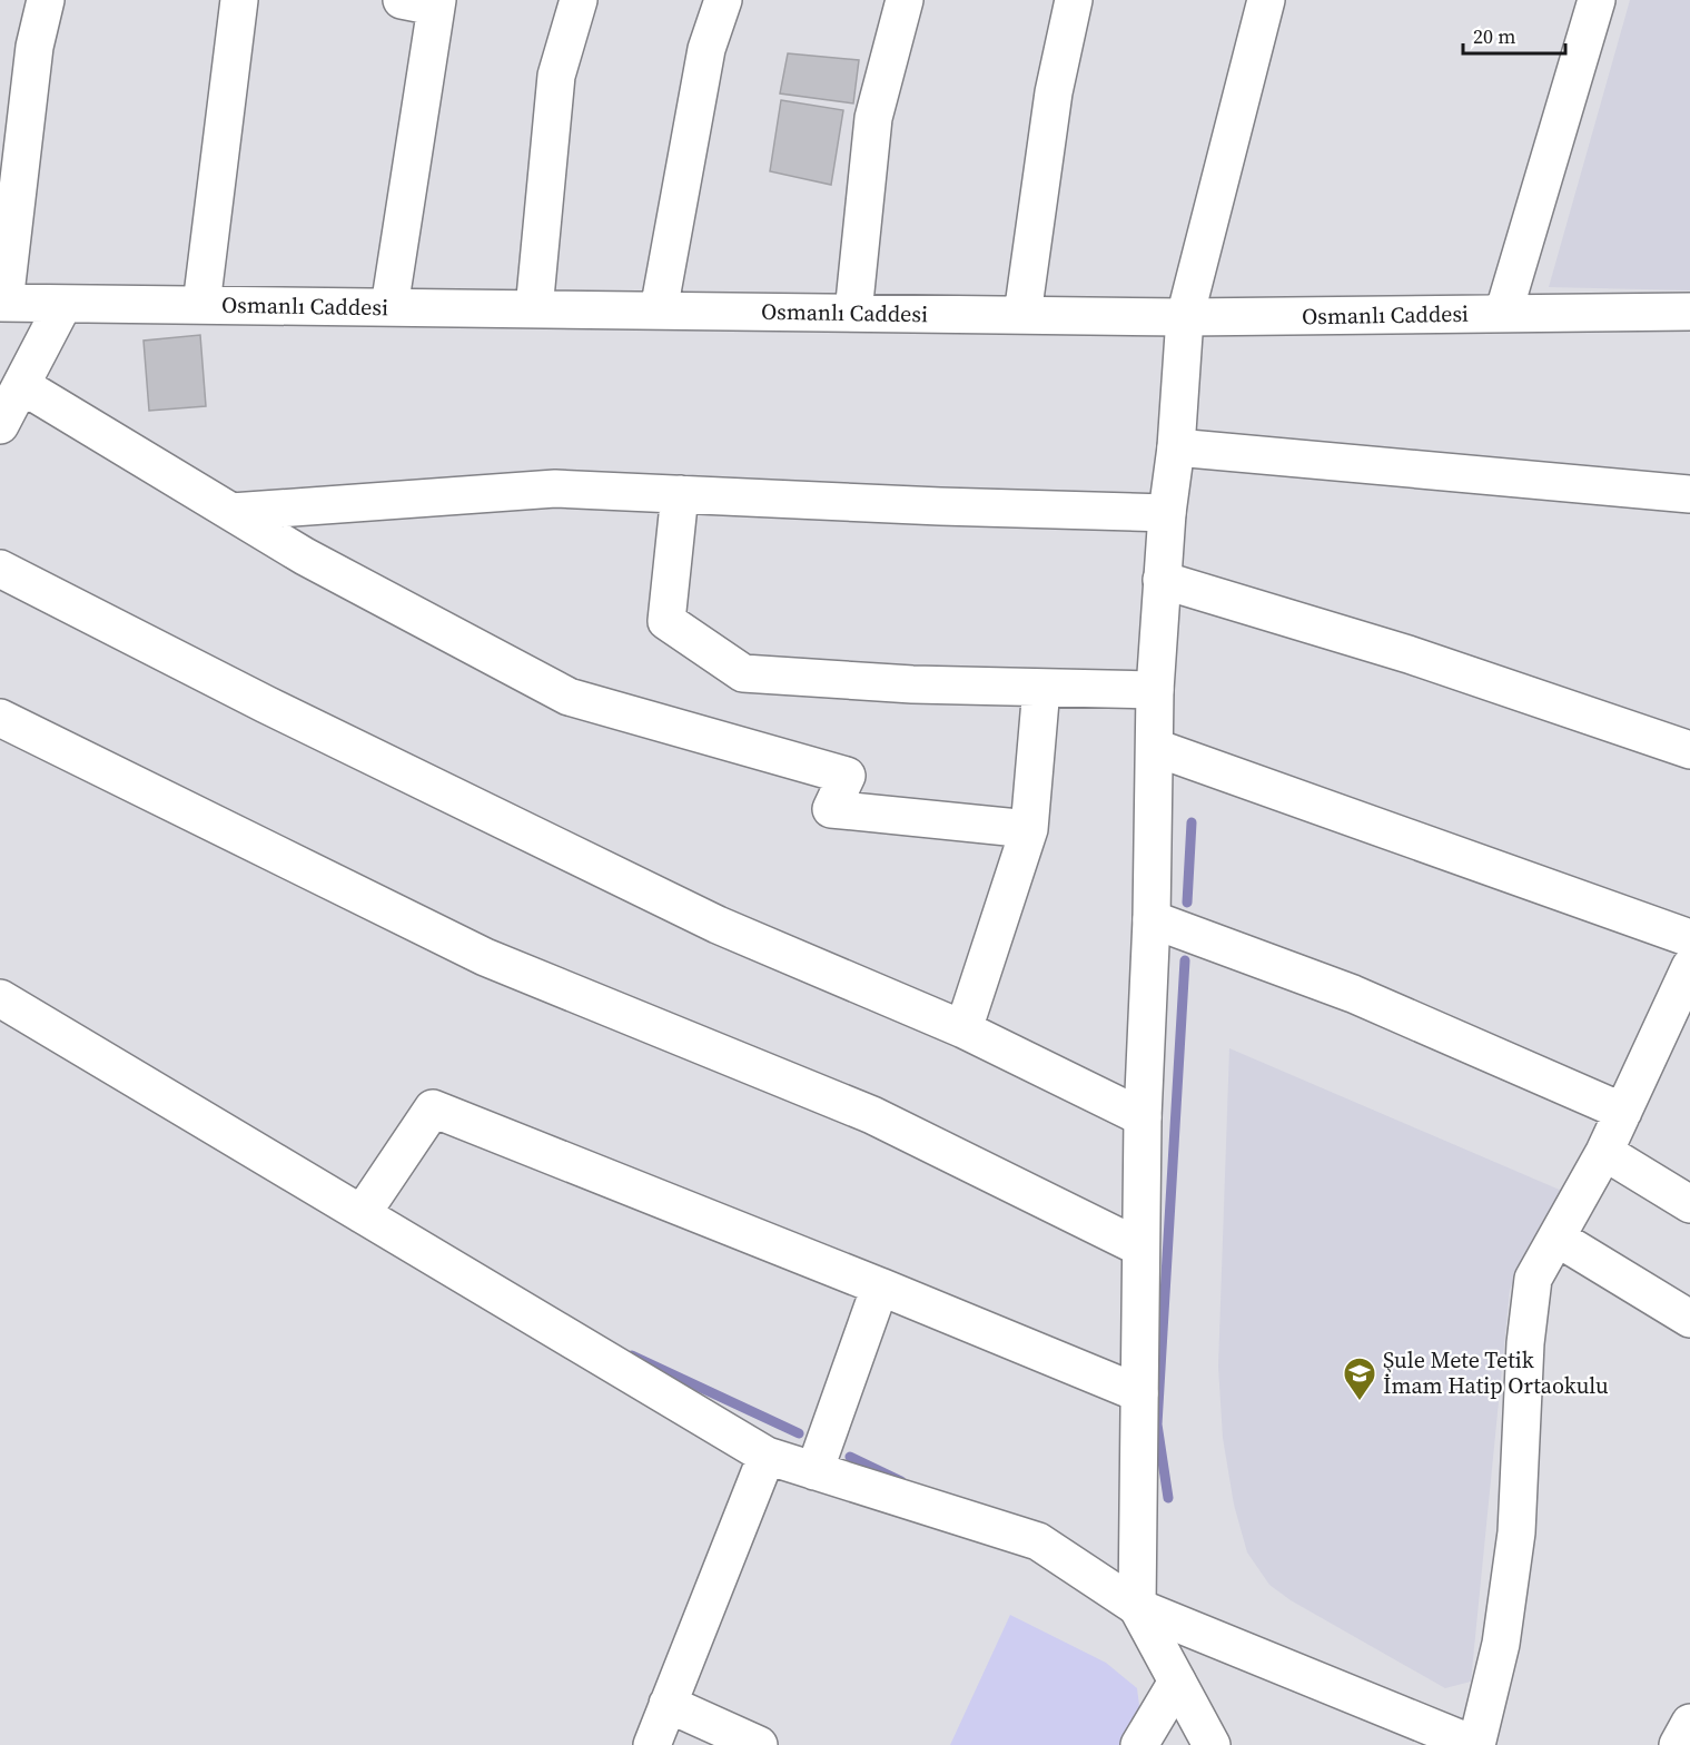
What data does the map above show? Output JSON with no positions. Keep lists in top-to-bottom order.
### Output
{
  "streets": {
    "street": ["Osmanlı Caddesi"]
  },
  "places": {
    "school or university": ["Şule Mete Tetik İmam Hatip Ortaokulu"]
  },
  "scale_bar": "20 m"
}
